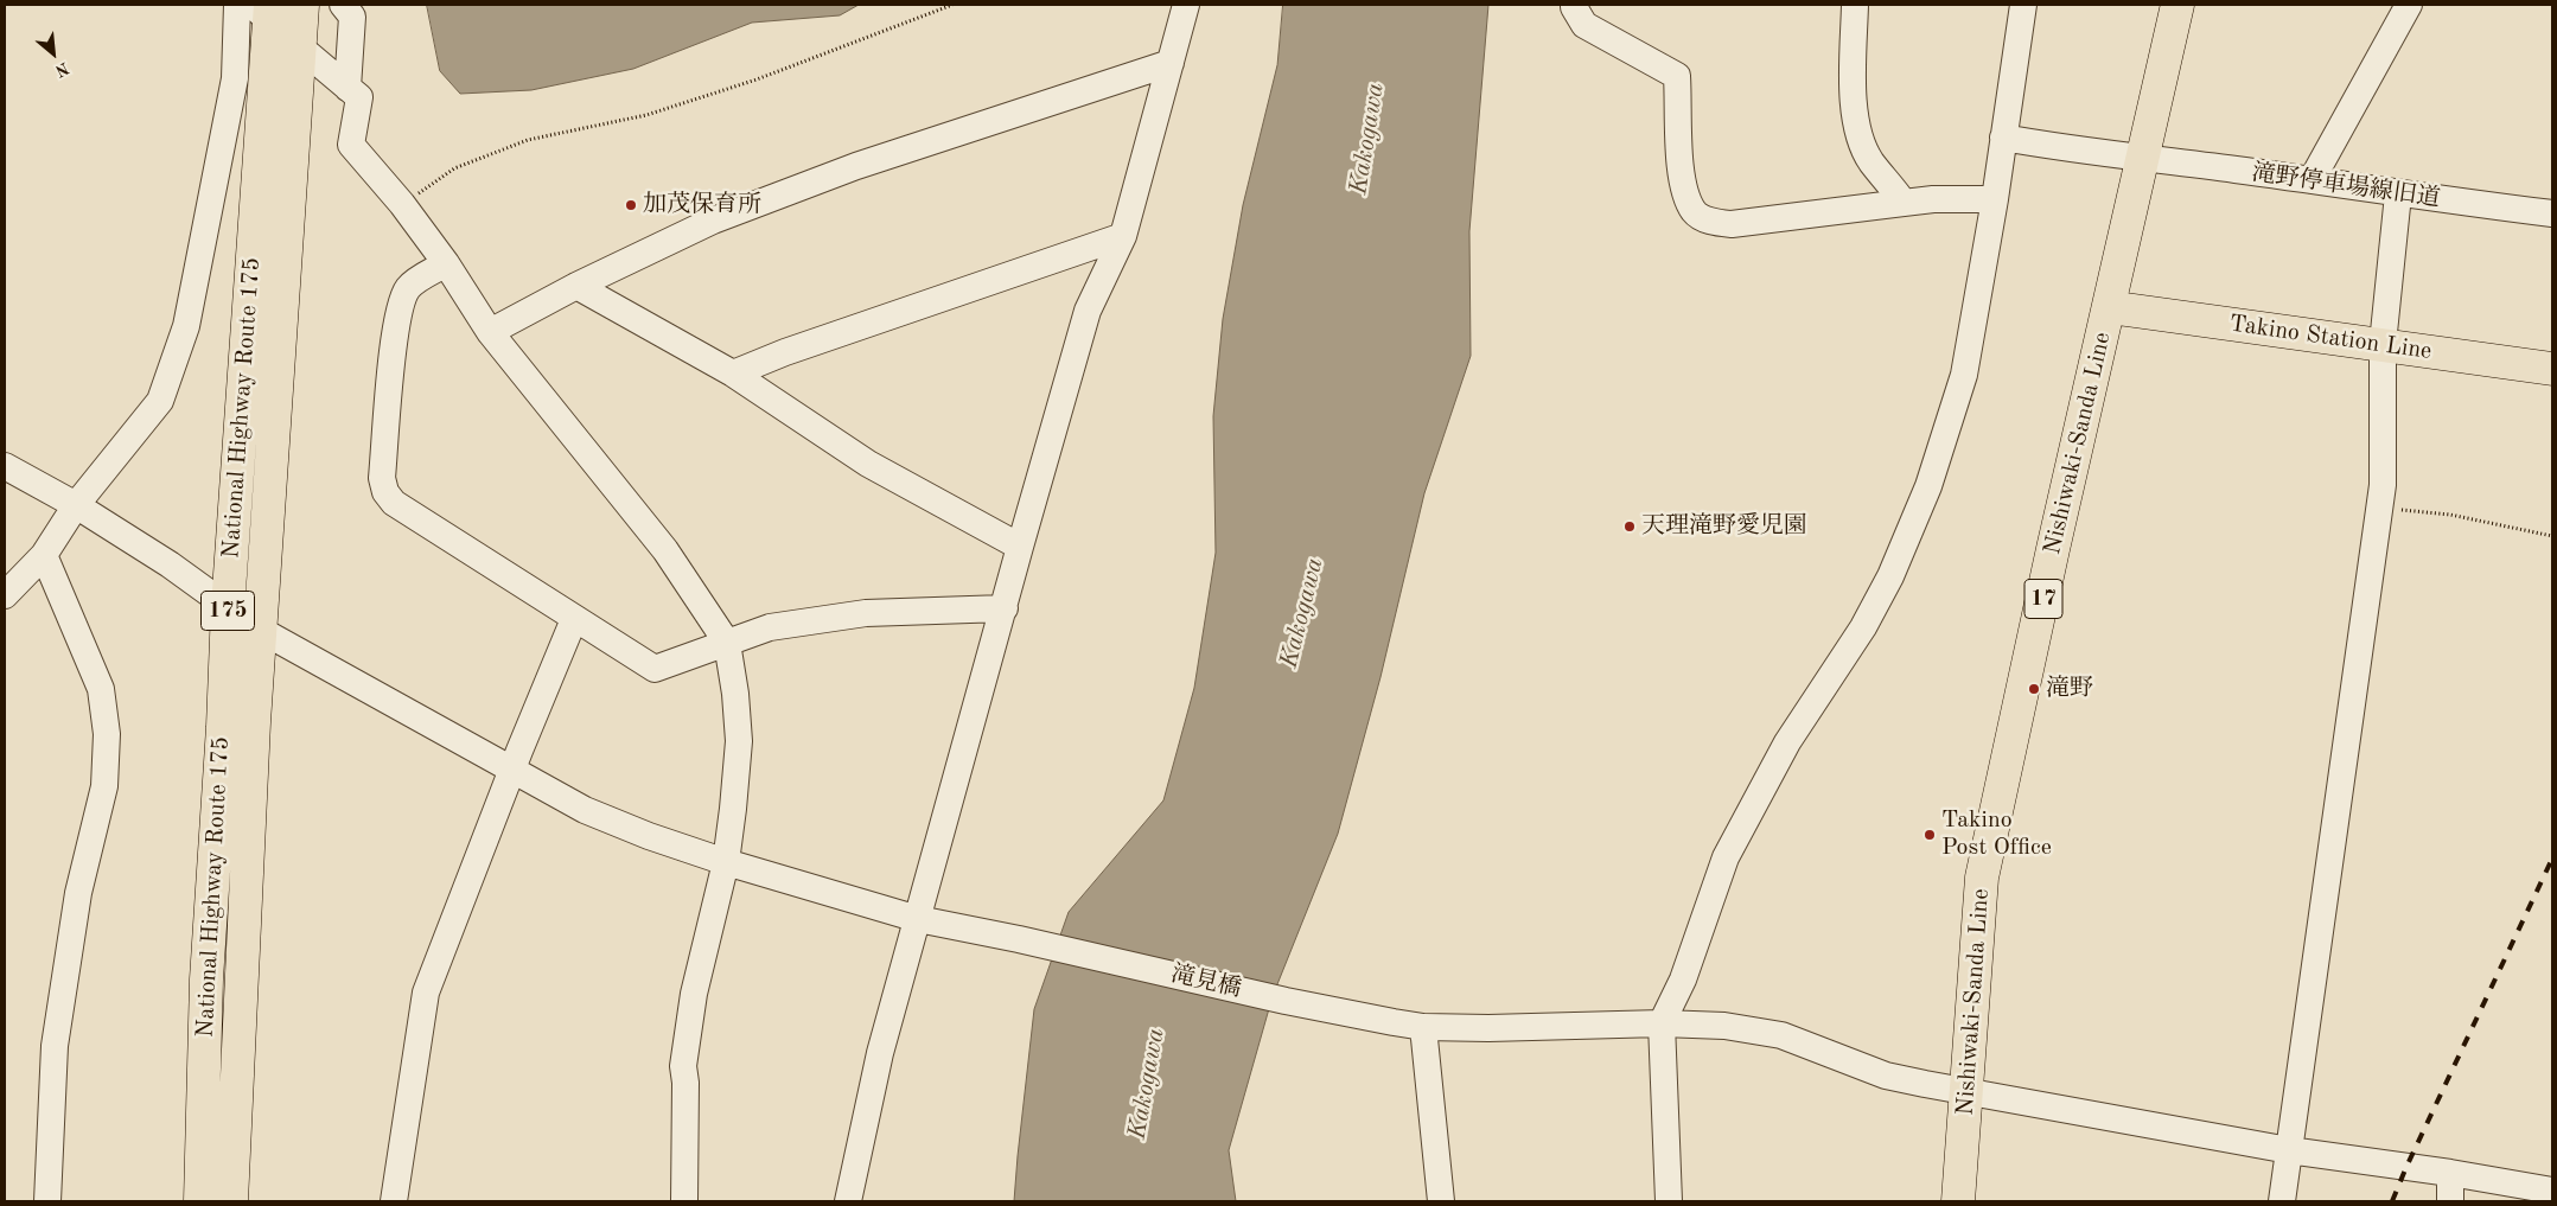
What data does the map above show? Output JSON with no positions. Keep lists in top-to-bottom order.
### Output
{
  "streets": {
    "main road": [
      "Takino Station Line",
      "National Highway Route 175",
      "Nishiwaki-Sanda Line",
      "17",
      "175"
    ],
    "street": ["滝野停車場線旧道", "滝見橋"]
  },
  "crossings": [
    ["滝野停車場線旧道", "Nishiwaki-Sanda Line"],
    ["Takino Station Line", "Nishiwaki-Sanda Line"],
    ["National Highway Route 175", "滝見橋"],
    ["Nishiwaki-Sanda Line", "滝見橋"]
  ],
  "water": ["Kakogawa"],
  "places": [
    "加茂保育所",
    "天理滝野愛児園",
    "滝野",
    "Takino Post Office"
  ],
  "north": "bottom right"
}
